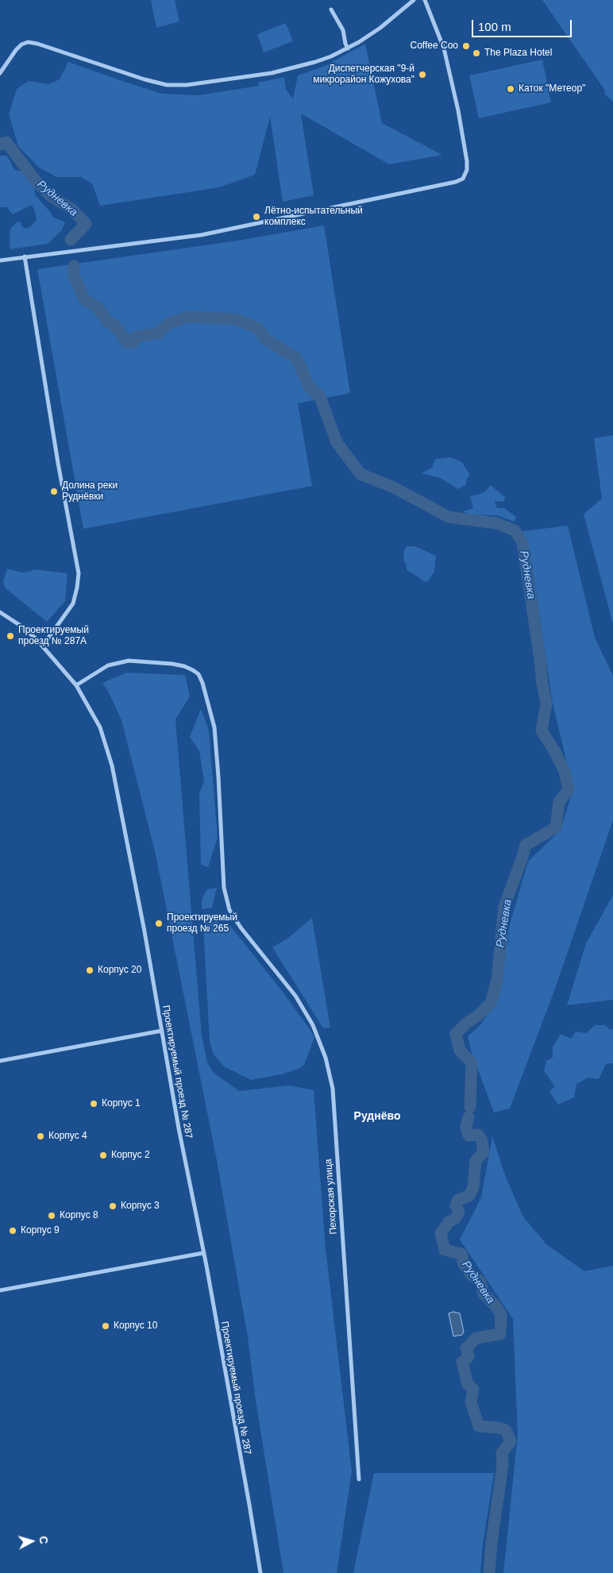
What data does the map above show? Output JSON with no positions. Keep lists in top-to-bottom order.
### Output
{
  "streets": {
    "street": ["Проектируемый проезд № 287", "Пехорская улица"]
  },
  "crossings": [
    ["Проектируемый проезд № 287", "Пехорская улица"]
  ],
  "districts": ["Руднёво"],
  "water": ["Рудневка"],
  "places": [
    "Coffee Coo",
    "The Plaza Hotel",
    "Диспетчерская \"9-й микрорайон Кожухова\"",
    "Каток \"Метеор\"",
    "Лётно-испытательный комплекс",
    "Долина реки Руднёвки",
    "Проектируемый проезд № 287А",
    "Проектируемый проезд № 265",
    "Корпус 20",
    "Корпус 1",
    "Корпус 4",
    "Корпус 2",
    "Корпус 3",
    "Корпус 8",
    "Корпус 9",
    "Корпус 10"
  ],
  "scale_bar": "100 m",
  "north": "right"
}
